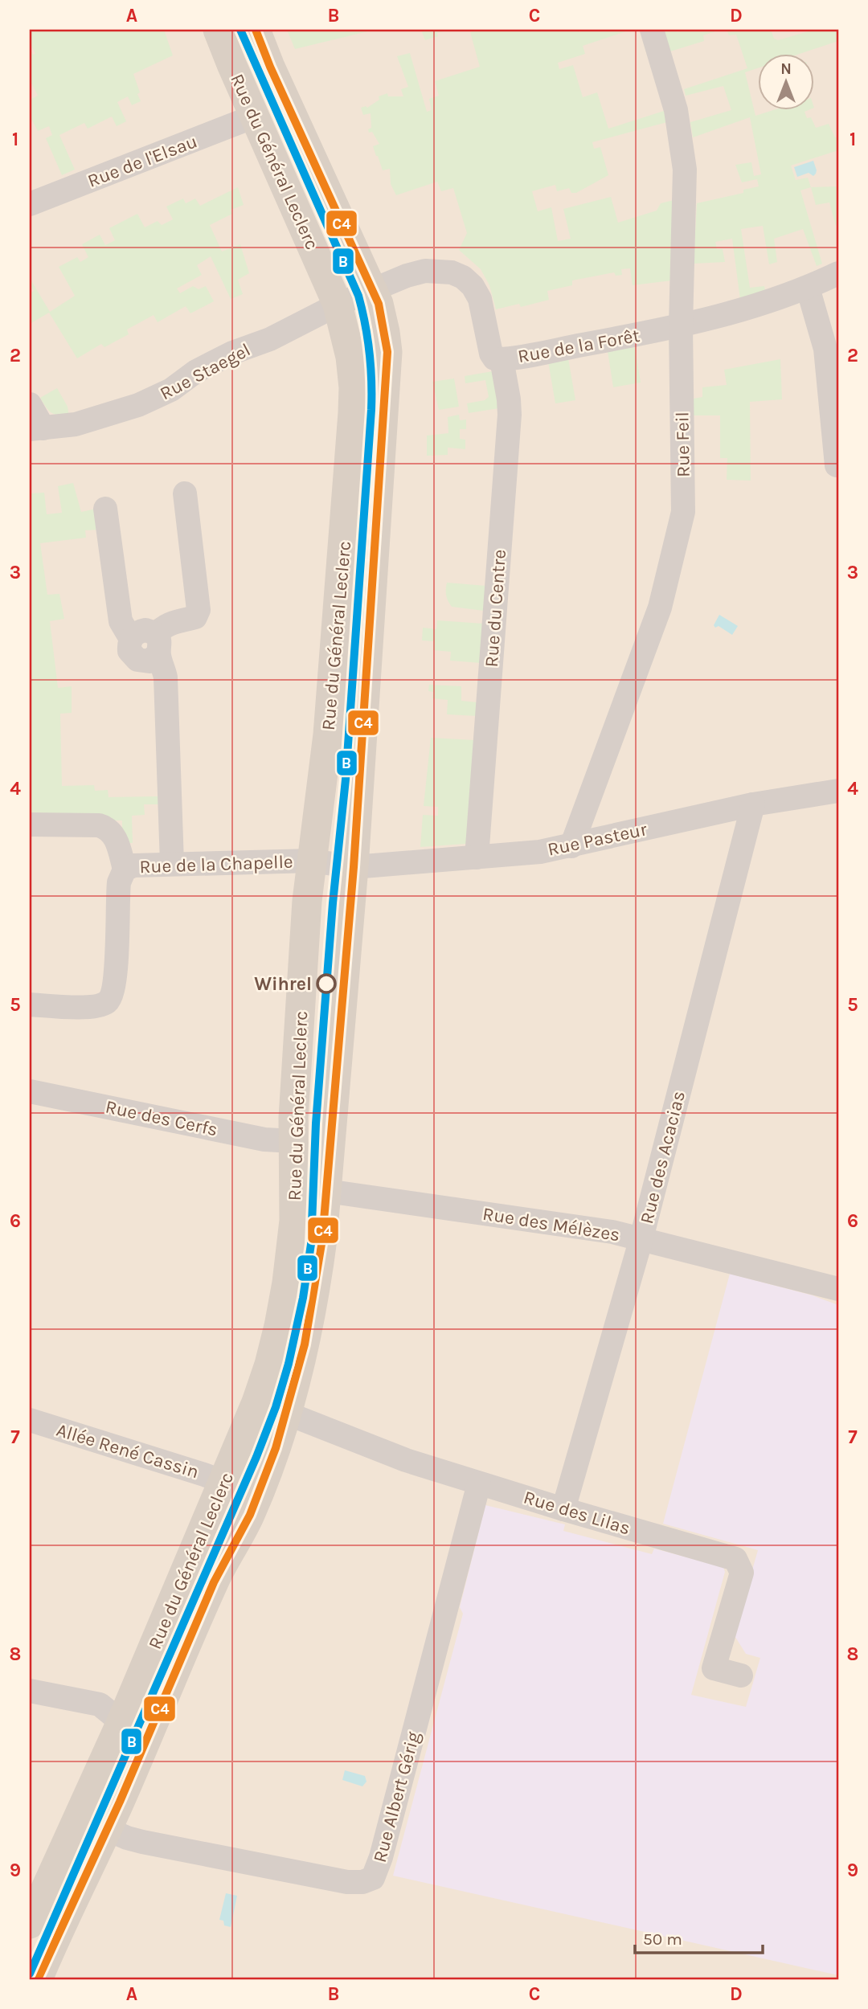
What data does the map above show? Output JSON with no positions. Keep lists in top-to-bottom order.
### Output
{
  "streets": {
    "main road": ["Rue du Général Leclerc"],
    "street": [
      "Rue de l'Elsau",
      "Rue de la Forêt",
      "Rue Staegel",
      "Rue Feil",
      "Rue du Centre",
      "Rue Pasteur",
      "Rue de la Chapelle",
      "Rue des Cerfs",
      "Rue des Acacias",
      "Rue des Mélèzes",
      "Allée René Cassin",
      "Rue des Lilas",
      "Rue Albert Gérig"
    ]
  },
  "crossings": [
    ["Rue de l'Elsau", "Rue du Général Leclerc"],
    ["Rue du Général Leclerc", "Rue de la Forêt"],
    ["Rue du Général Leclerc", "Rue Staegel"],
    ["Rue du Général Leclerc", "Rue Pasteur"],
    ["Rue du Général Leclerc", "Rue de la Chapelle"],
    ["Rue du Général Leclerc", "Rue des Cerfs"],
    ["Rue du Général Leclerc", "Rue des Mélèzes"],
    ["Rue du Général Leclerc", "Allée René Cassin"],
    ["Rue du Général Leclerc", "Rue des Lilas"],
    ["Rue du Général Leclerc", "Rue Albert Gérig"],
    ["Rue de la Forêt", "Rue Staegel"],
    ["Rue de la Forêt", "Rue Feil"],
    ["Rue de la Forêt", "Rue du Centre"],
    ["Rue Feil", "Rue Pasteur"],
    ["Rue du Centre", "Rue Pasteur"],
    ["Rue Pasteur", "Rue de la Chapelle"],
    ["Rue Pasteur", "Rue des Acacias"],
    ["Rue des Acacias", "Rue des Mélèzes"],
    ["Rue des Acacias", "Rue des Lilas"],
    ["Rue des Lilas", "Rue Albert Gérig"]
  ],
  "places": ["Wihrel"],
  "lines": ["transit line B", "transit line C4"],
  "scale_bar": "50 m",
  "north": "top",
  "grid": {
    "columns": [
      "A",
      "B",
      "C",
      "D"
    ],
    "rows": [
      "1",
      "2",
      "3",
      "4",
      "5",
      "6",
      "7",
      "8",
      "9"
    ]
  }
}
